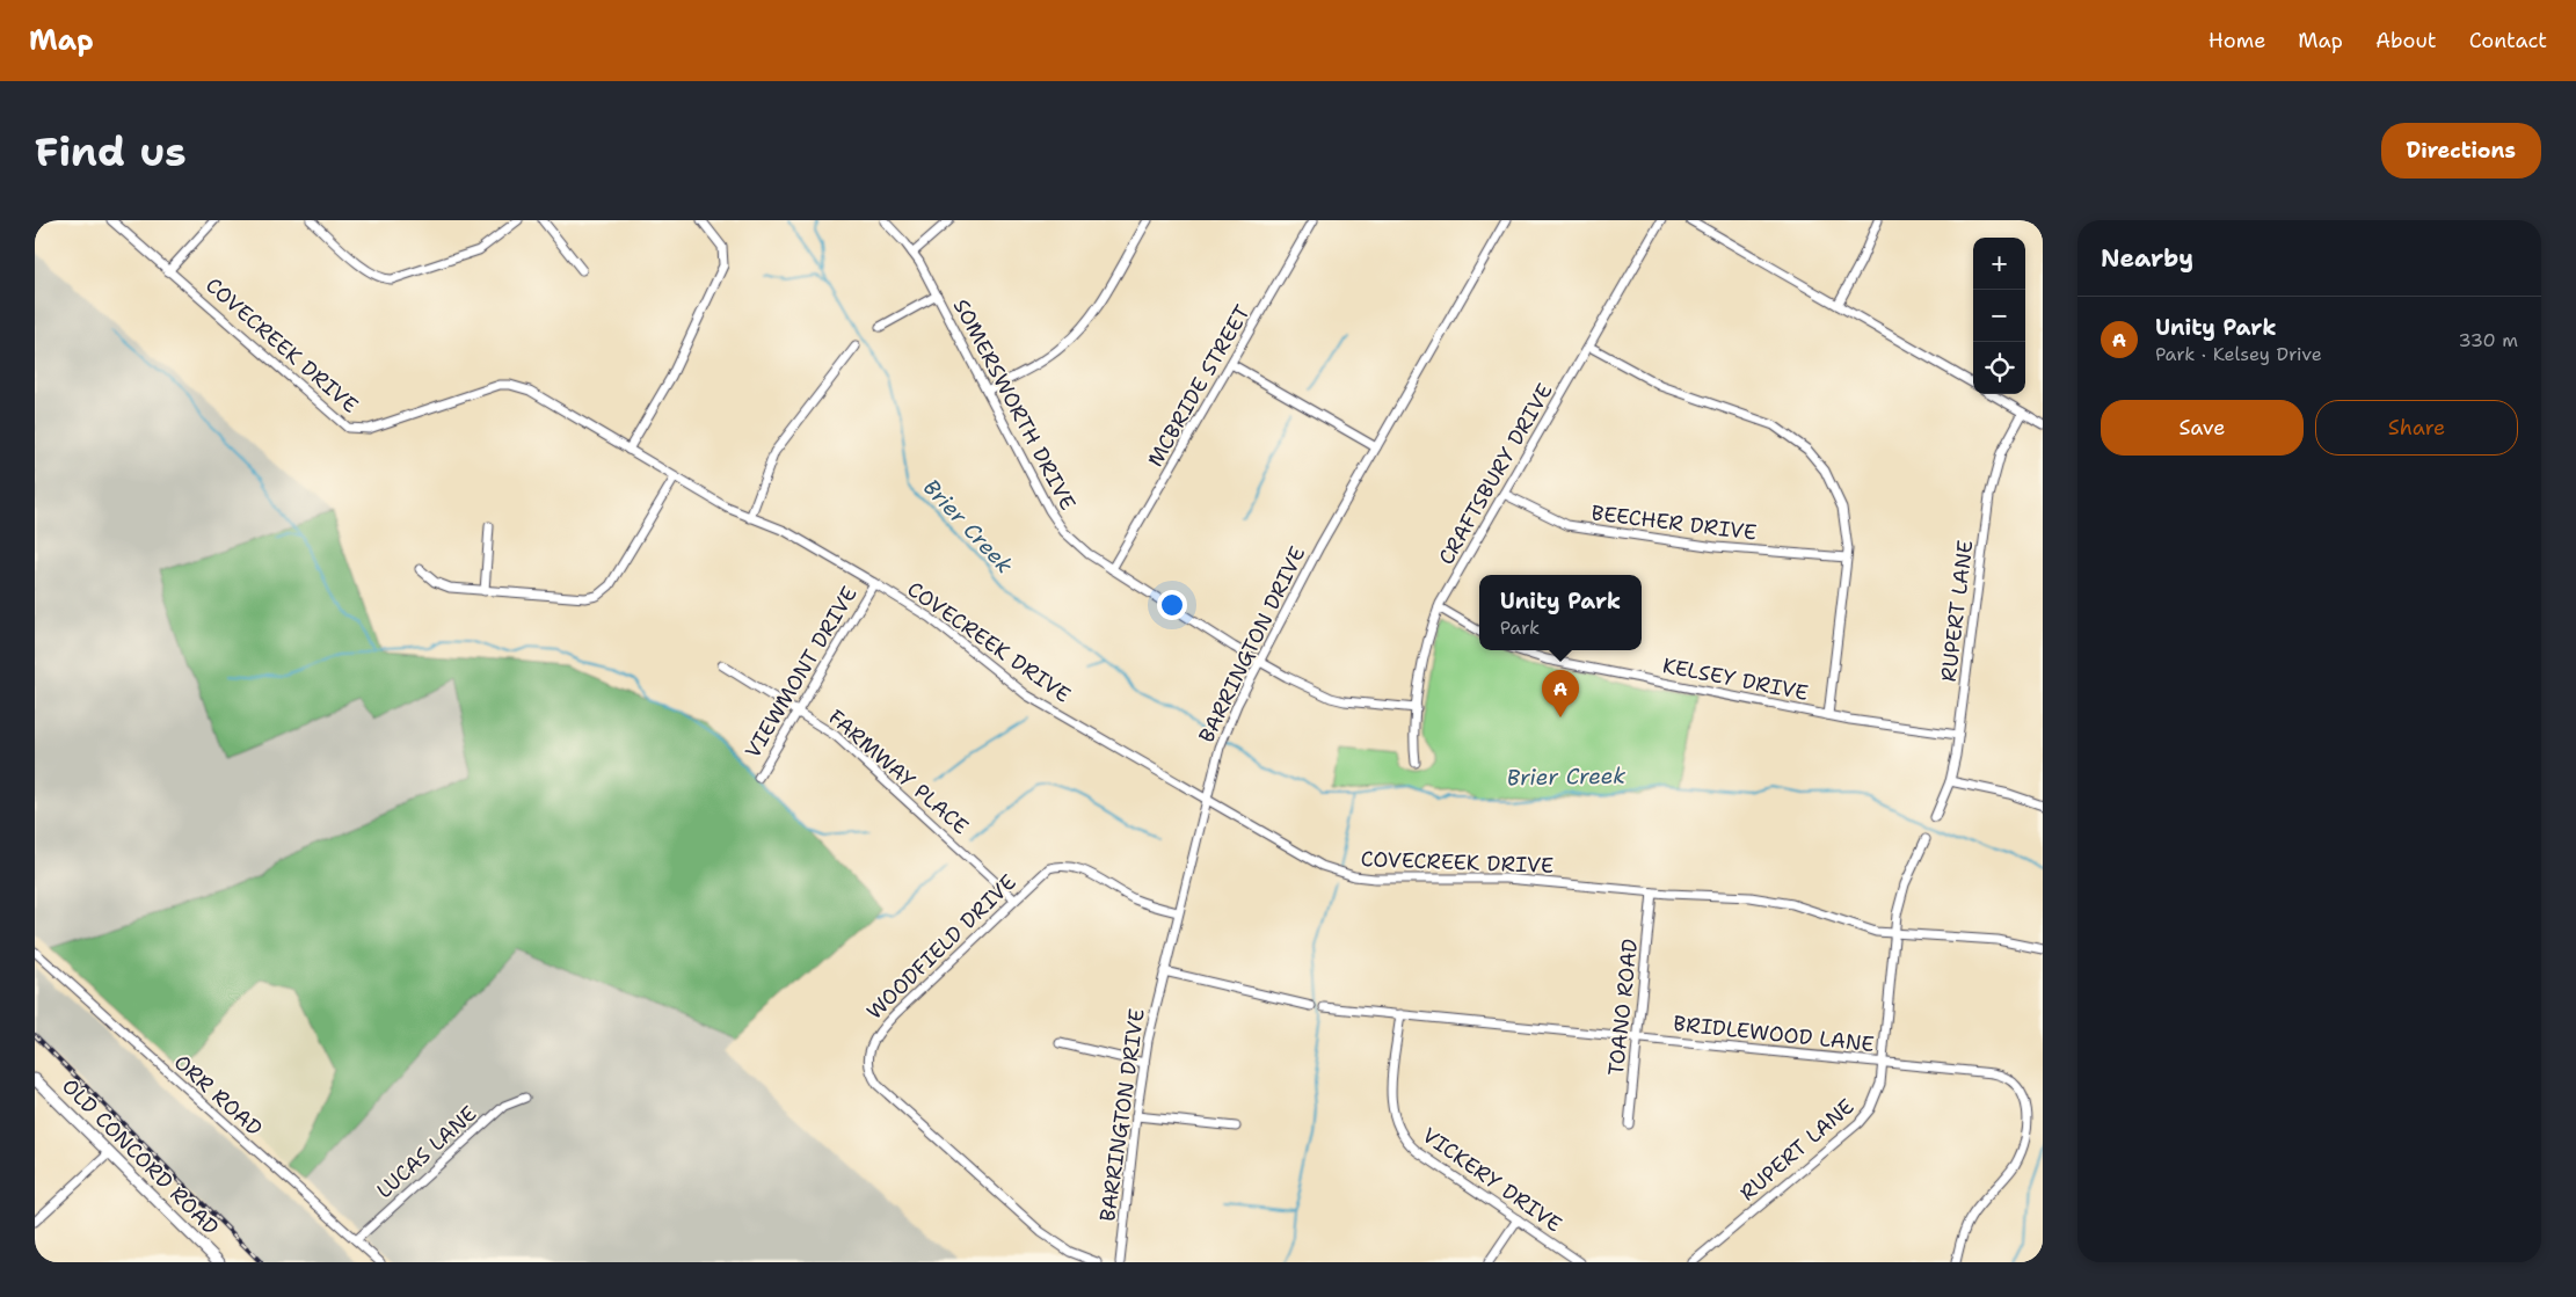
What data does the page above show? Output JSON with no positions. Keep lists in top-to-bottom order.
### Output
{
  "streets": {
    "street": [
      "COVECREEK DRIVE",
      "MCBRIDE STREET",
      "SOMERSWORTH DRIVE",
      "CRAFTSBURY DRIVE",
      "BEECHER DRIVE",
      "RUPERT LANE",
      "BARRINGTON DRIVE",
      "VIEWMONT DRIVE",
      "KELSEY DRIVE",
      "FARMWAY PLACE",
      "WOODFIELD DRIVE",
      "TOANO ROAD",
      "BRIDLEWOOD LANE",
      "ORR ROAD",
      "LUCAS LANE",
      "OLD CONCORD ROAD",
      "VICKERY DRIVE"
    ]
  },
  "crossings": [
    ["COVECREEK DRIVE", "RUPERT LANE"],
    ["COVECREEK DRIVE", "BARRINGTON DRIVE"],
    ["COVECREEK DRIVE", "VIEWMONT DRIVE"],
    ["COVECREEK DRIVE", "TOANO ROAD"],
    ["MCBRIDE STREET", "SOMERSWORTH DRIVE"],
    ["SOMERSWORTH DRIVE", "CRAFTSBURY DRIVE"],
    ["SOMERSWORTH DRIVE", "BARRINGTON DRIVE"],
    ["CRAFTSBURY DRIVE", "BEECHER DRIVE"],
    ["RUPERT LANE", "KELSEY DRIVE"],
    ["RUPERT LANE", "BRIDLEWOOD LANE"],
    ["BARRINGTON DRIVE", "WOODFIELD DRIVE"],
    ["VIEWMONT DRIVE", "FARMWAY PLACE"],
    ["FARMWAY PLACE", "WOODFIELD DRIVE"],
    ["TOANO ROAD", "BRIDLEWOOD LANE"],
    ["BRIDLEWOOD LANE", "VICKERY DRIVE"],
    ["ORR ROAD", "LUCAS LANE"]
  ],
  "water": ["Brier Creek"],
  "page": {
    "header": "Map",
    "nav": [
      "Home",
      "Map",
      "About",
      "Contact"
    ],
    "buttons": [
      "Directions",
      ["Save", "Share"]
    ],
    "title": "Find us",
    "heading": "Nearby",
    "map_buttons": ["+", "−"],
    "list": [
      {
        "mark": "A",
        "name": "Unity Park",
        "note": "Park · Kelsey Drive",
        "value": "330 m"
      }
    ],
    "popup": ["Unity Park", "Park"],
    "pins": "A"
  }
}
